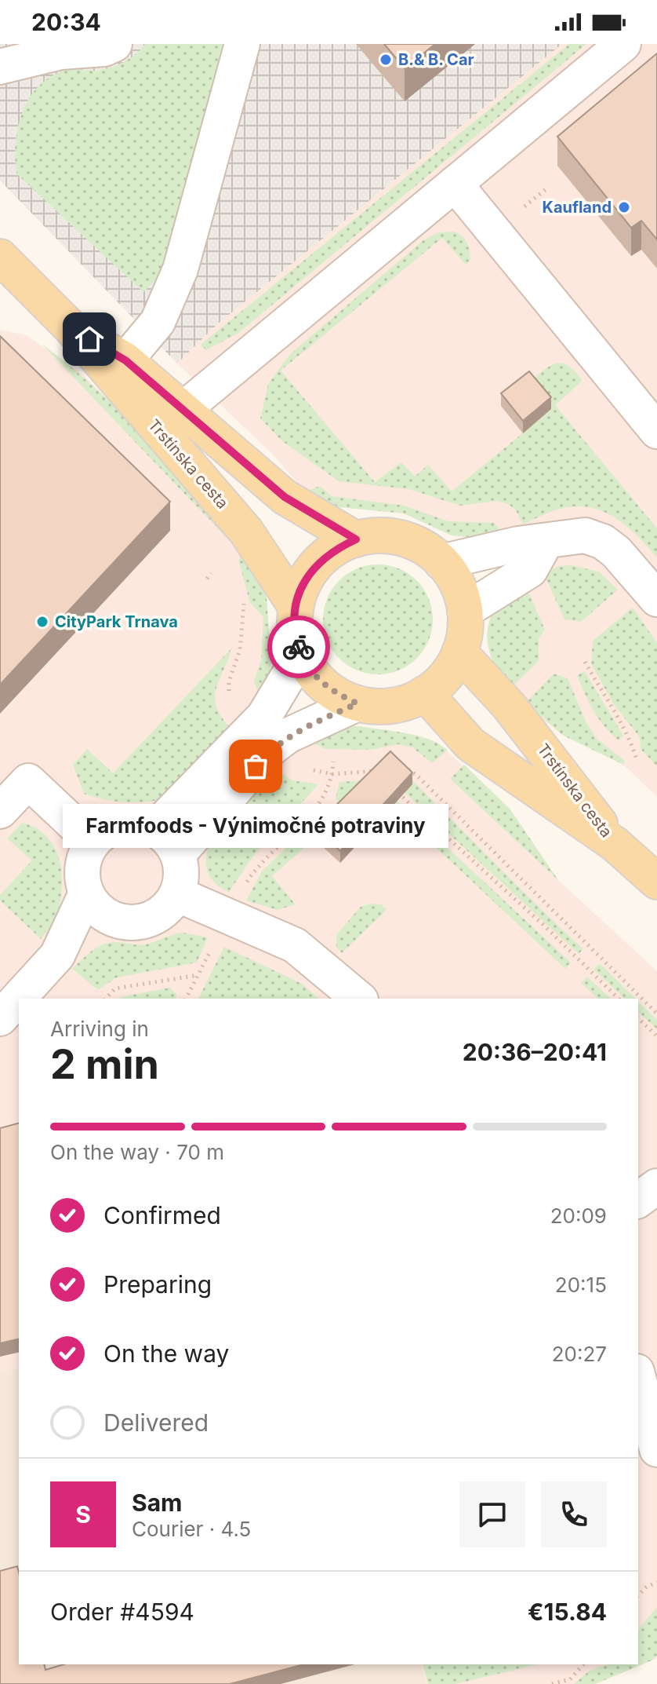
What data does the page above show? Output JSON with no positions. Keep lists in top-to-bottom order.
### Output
{
  "streets": {
    "main road": ["Trstínska cesta"]
  },
  "places": [
    "B.& B. Car",
    "Kaufland",
    "CityPark Trnava",
    "Farmfoods - Výnimočné potraviny"
  ],
  "page": {
    "status": "20:34",
    "bubble": "Farmfoods - Výnimočné potraviny",
    "heading": ["2 min", "Arriving in", "20:36–20:41"],
    "panel": [
      "Sam",
      "Courier · 4.5",
      "Order #4594",
      "€15.84"
    ],
    "bar": "On the way · 70 m",
    "list": [
      ["Confirmed", "20:09"],
      ["Preparing", "20:15"],
      ["On the way", "20:27"],
      "Delivered"
    ],
    "round": "S"
  }
}
